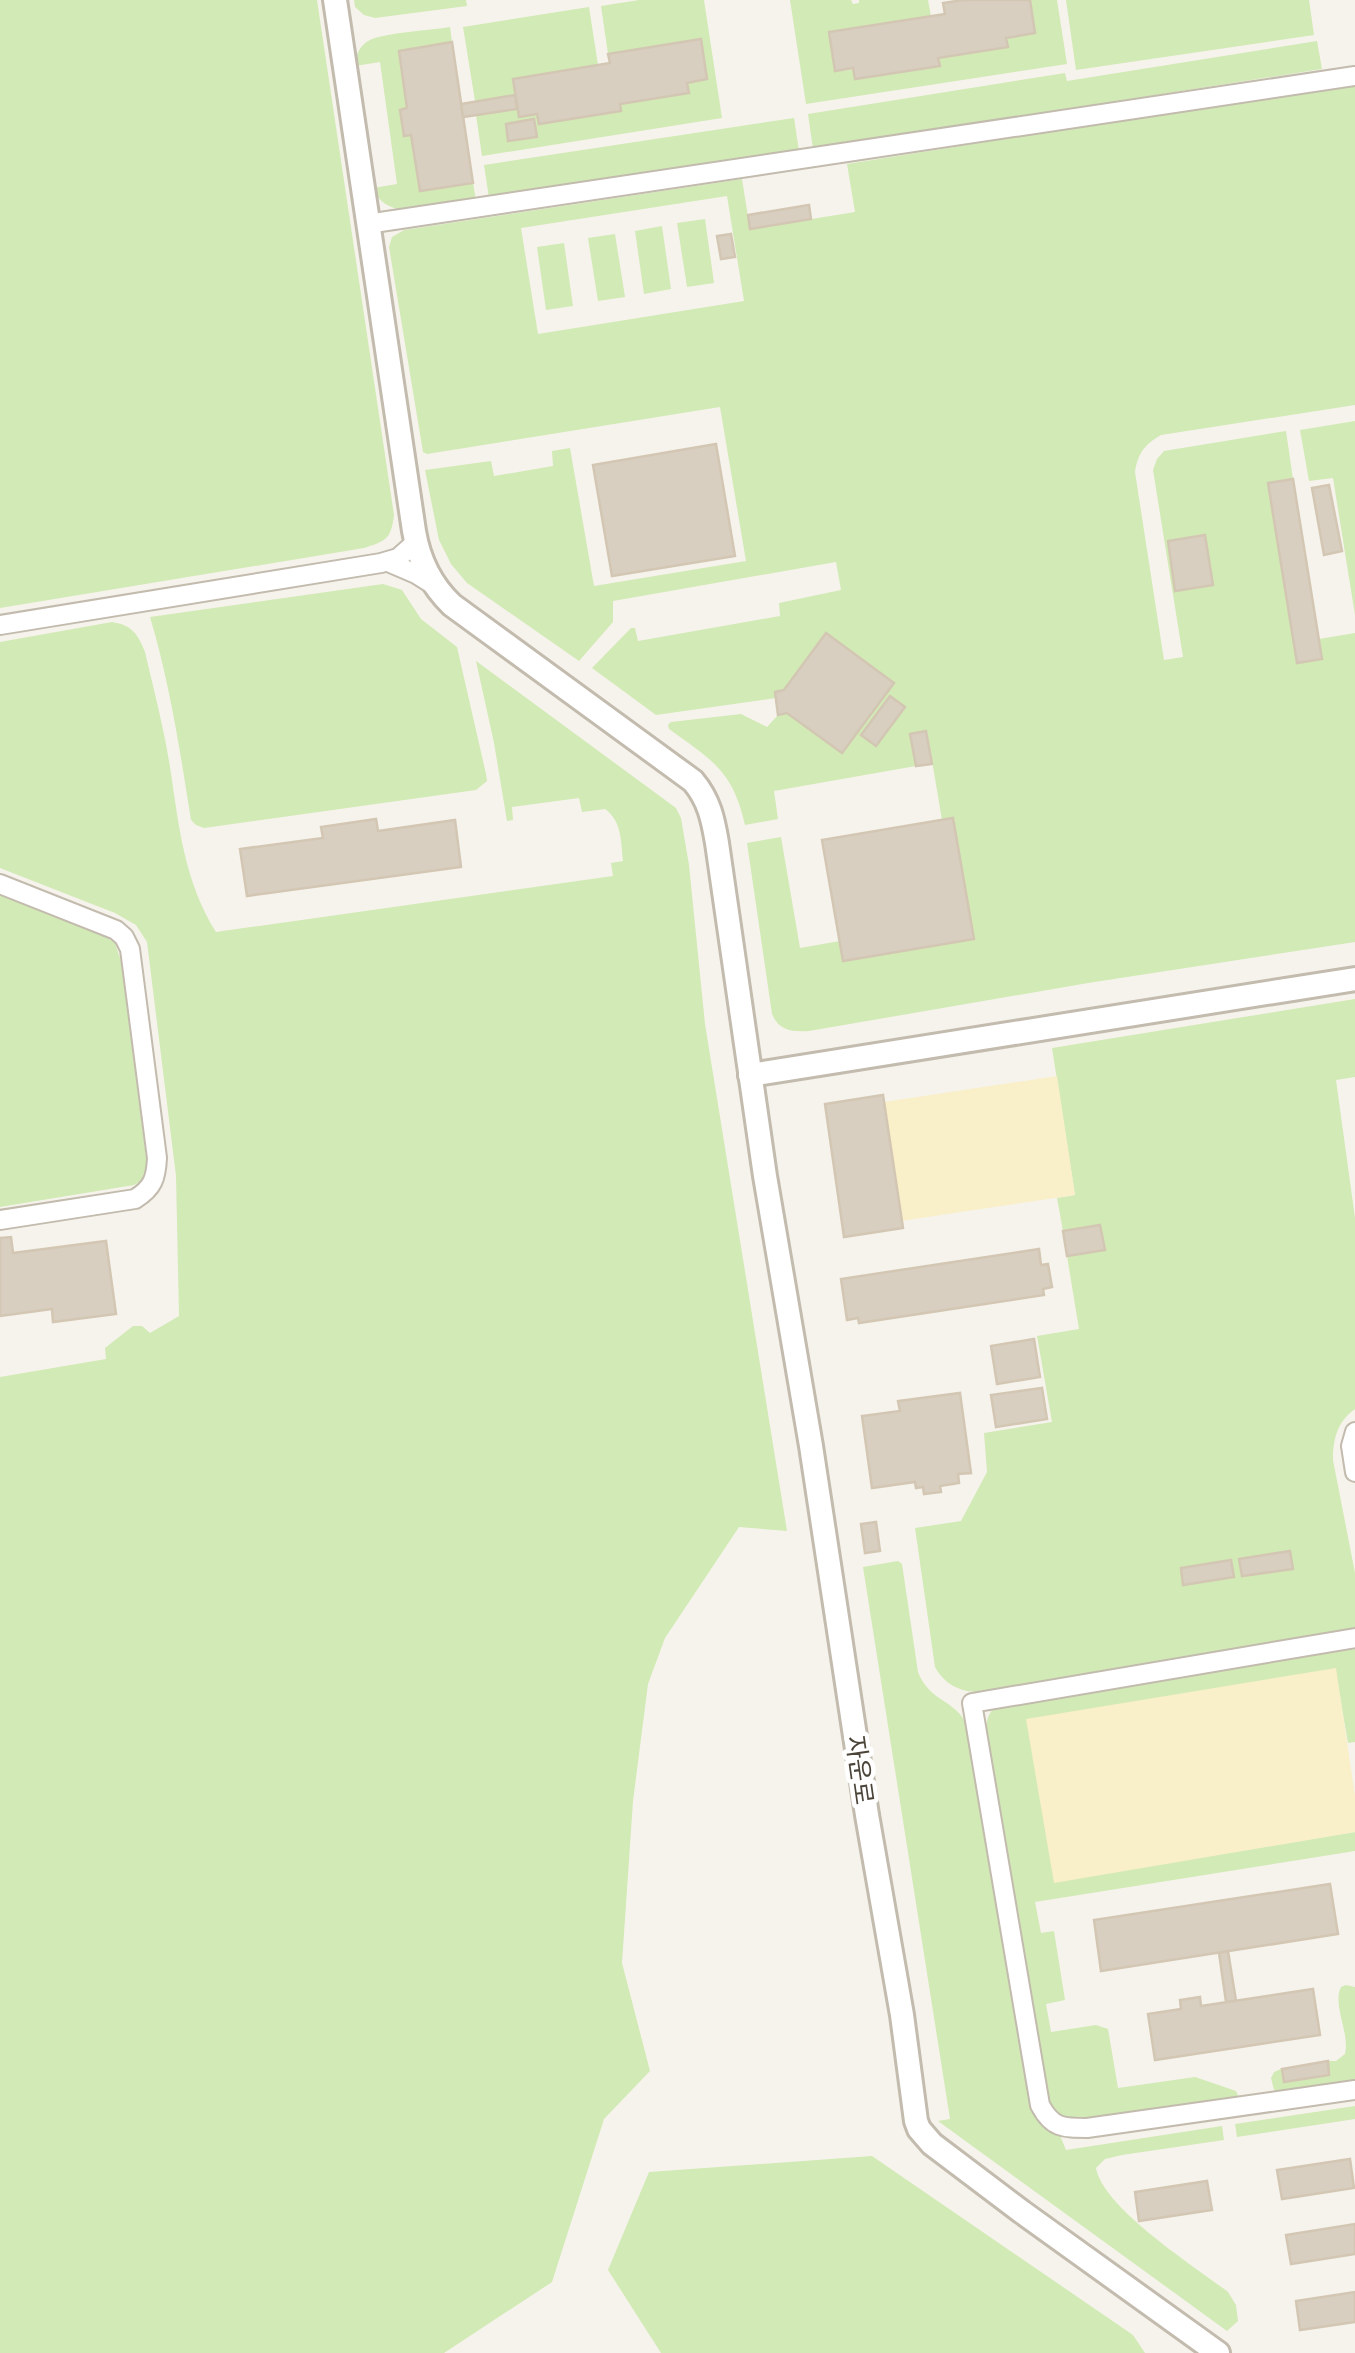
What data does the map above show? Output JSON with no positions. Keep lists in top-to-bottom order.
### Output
{
  "streets": {
    "street": ["자운로"]
  }
}
